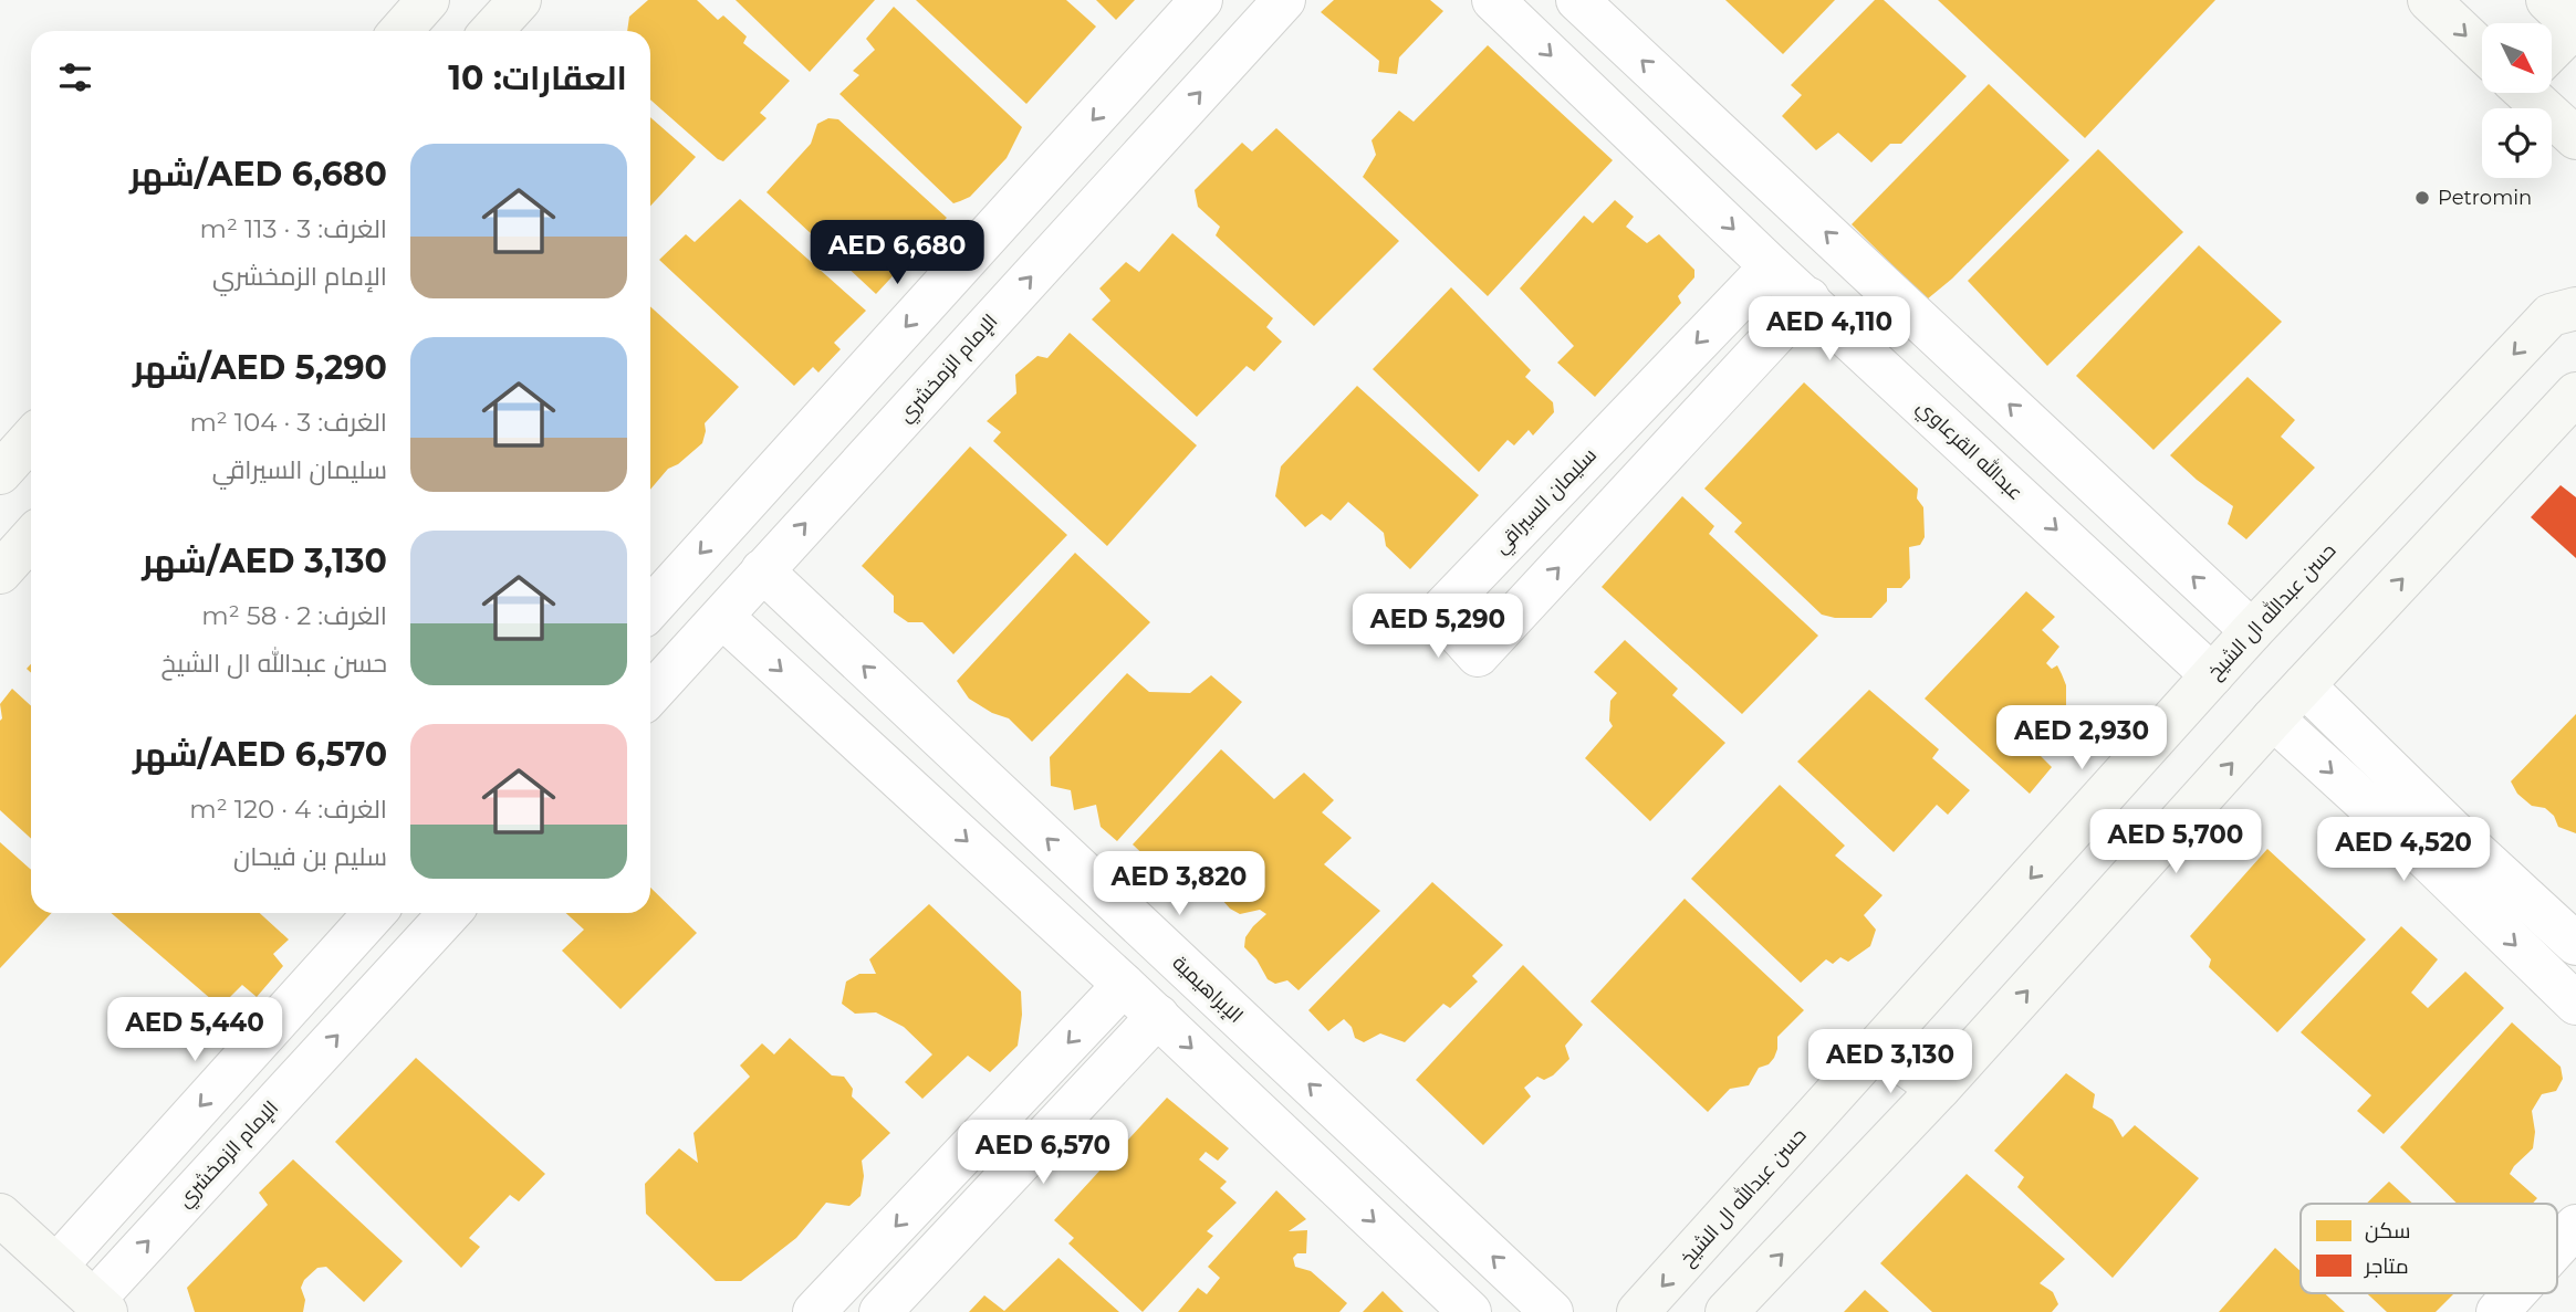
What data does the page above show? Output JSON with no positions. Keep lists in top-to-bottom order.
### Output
{
  "streets": {
    "street": [
      "الإمام الزمخشري",
      "عبدالله القرعاوي",
      "سليمان السيراقي",
      "حسن عبدالله ال الشيخ",
      "الإبراهيمية"
    ]
  },
  "crossings": [
    ["الإمام الزمخشري", "الإبراهيمية"],
    ["عبدالله القرعاوي", "سليمان السيراقي"],
    ["عبدالله القرعاوي", "حسن عبدالله ال الشيخ"]
  ],
  "places": ["Petromin"],
  "legend": ["سكن", "متاجر"],
  "north": "bottom right",
  "page": {
    "heading": "العقارات: 10",
    "list": [
      {
        "name": "AED 6,680/شهر",
        "note": "الغرف: 3 · 113 m² · الإمام الزمخشري"
      },
      {
        "name": "AED 5,290/شهر",
        "note": "الغرف: 3 · 104 m² · سليمان السيراقي"
      },
      {
        "name": "AED 3,130/شهر",
        "note": "الغرف: 2 · 58 m² · حسن عبدالله ال الشيخ"
      },
      {
        "name": "AED 6,570/شهر",
        "note": "الغرف: 4 · 120 m² · سليم بن فيحان"
      }
    ],
    "price": [
      "AED 6,680",
      "AED 4,110",
      "AED 5,290",
      "AED 2,930",
      "AED 5,700",
      "AED 4,520",
      "AED 3,820",
      "AED 5,440",
      "AED 3,130",
      "AED 6,570"
    ]
  }
}
